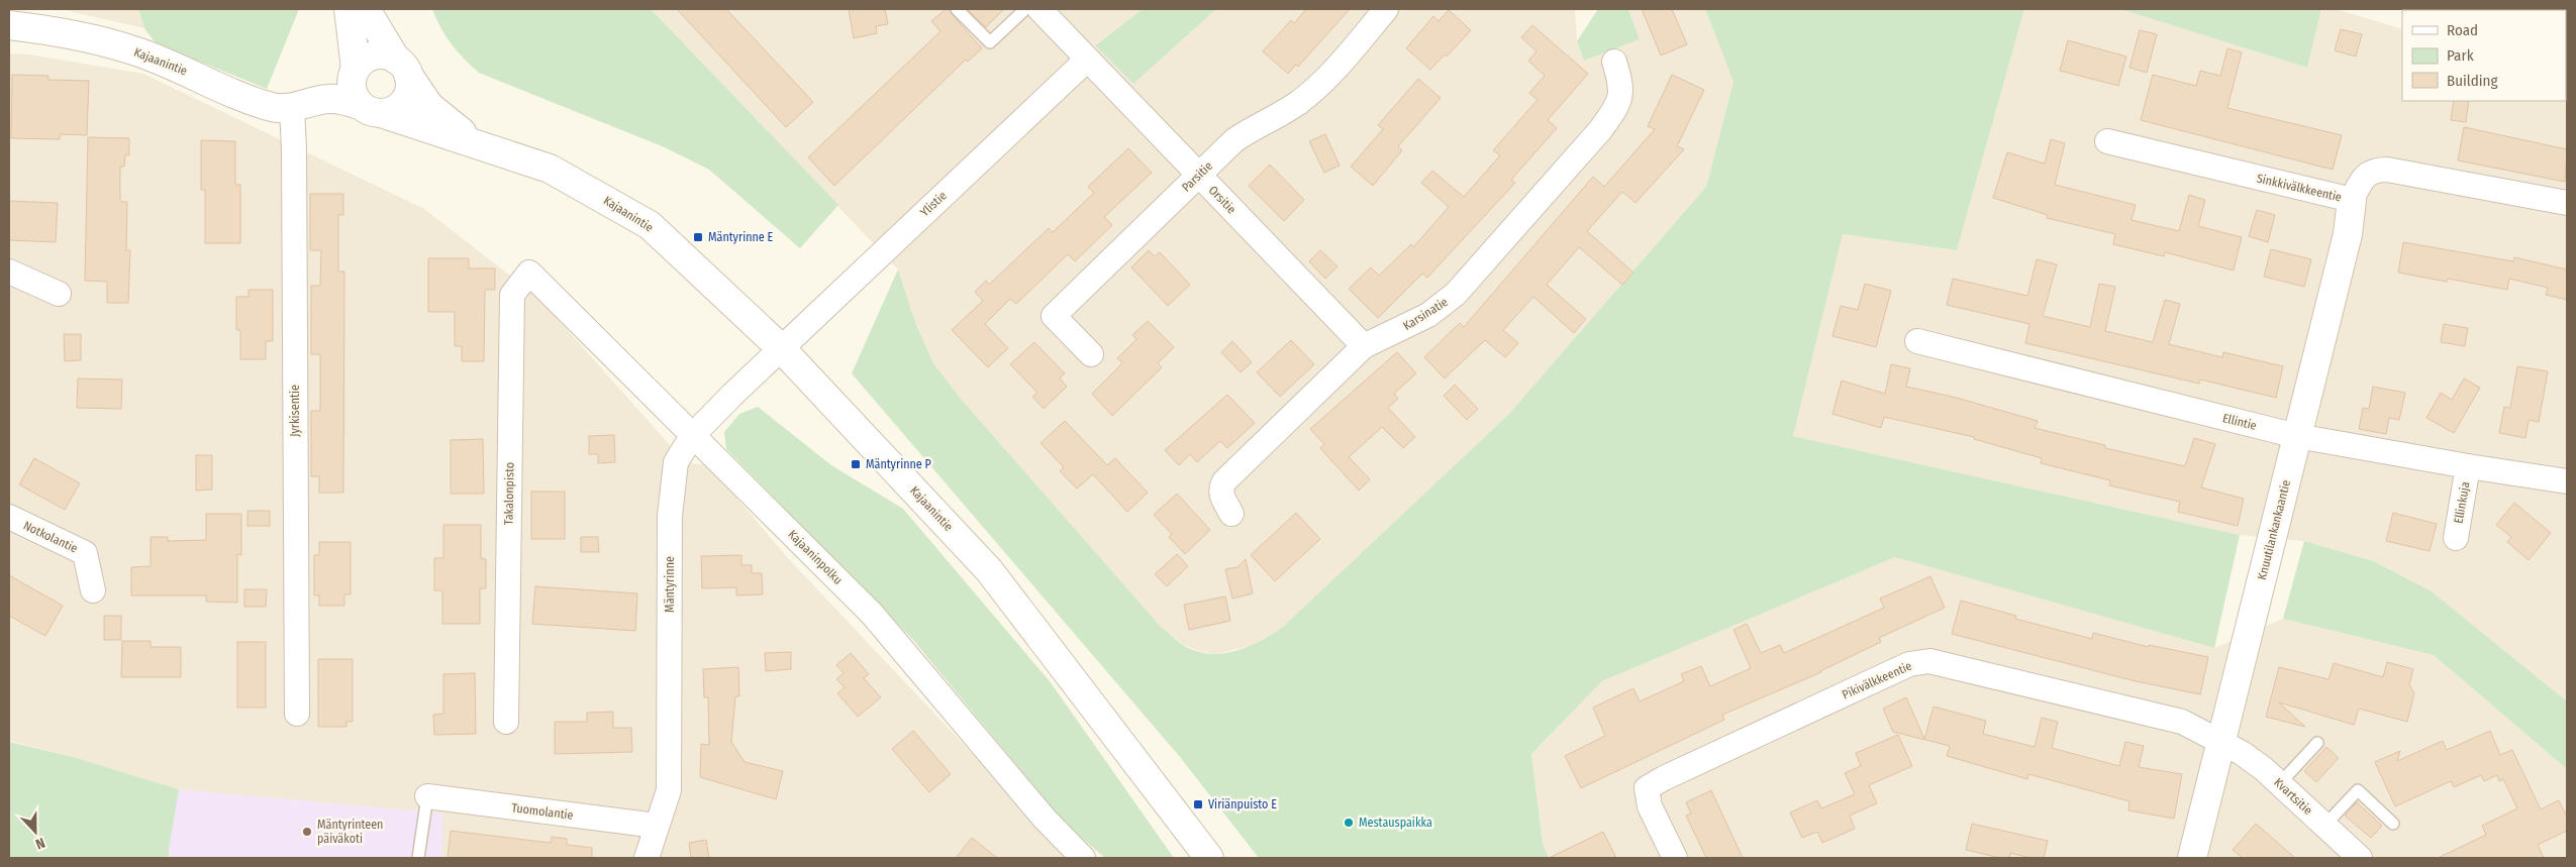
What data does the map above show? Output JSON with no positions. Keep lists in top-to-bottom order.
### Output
{
  "streets": {
    "main road": ["Kajaanintie", "Knuutilankankaantie"],
    "street": [
      "Parsitie",
      "Sinkkivälkkeentie",
      "Orsitie",
      "Ylistie",
      "Karsinatie",
      "Jyrkisentie",
      "Ellintie",
      "Takalonpisto",
      "Ellinkuja",
      "Notkolantie",
      "Kajaaninpolku",
      "Mäntyrinne",
      "Pikivälkkeentie",
      "Kvartsitie",
      "Tuomolantie"
    ]
  },
  "crossings": [
    ["Kajaanintie", "Ylistie"],
    ["Kajaanintie", "Jyrkisentie"],
    ["Kajaanintie", "Mäntyrinne"],
    ["Parsitie", "Orsitie"],
    ["Sinkkivälkkeentie", "Knuutilankankaantie"],
    ["Orsitie", "Ylistie"],
    ["Orsitie", "Karsinatie"],
    ["Ylistie", "Mäntyrinne"],
    ["Ellintie", "Ellinkuja"],
    ["Ellintie", "Knuutilankankaantie"],
    ["Takalonpisto", "Kajaaninpolku"],
    ["Knuutilankankaantie", "Pikivälkkeentie"],
    ["Knuutilankankaantie", "Kvartsitie"],
    ["Kajaaninpolku", "Mäntyrinne"],
    ["Mäntyrinne", "Tuomolantie"],
    ["Pikivälkkeentie", "Kvartsitie"]
  ],
  "places": {
    "transit": ["Mäntyrinne E", "Mäntyrinne P", "Viriänpuisto E"],
    "other": ["Mestauspaikka", "Mäntyrinteen päiväkoti"]
  },
  "legend": ["Road", "Park", "Building"],
  "north": "bottom"
}
